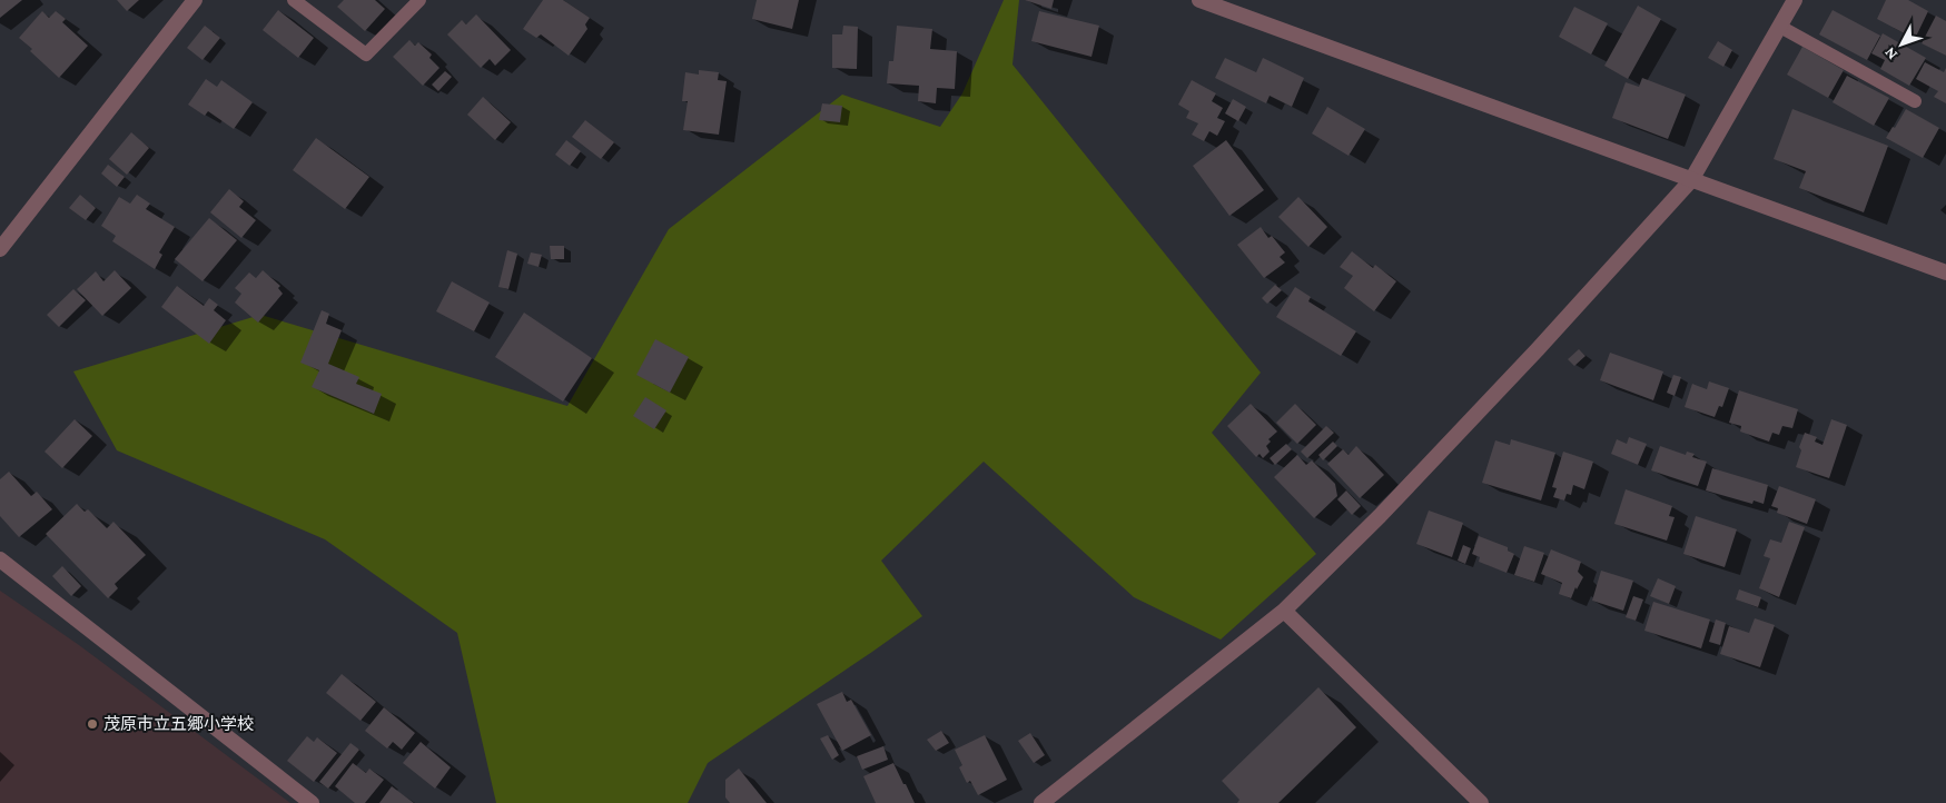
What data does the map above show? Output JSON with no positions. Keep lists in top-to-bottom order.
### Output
{
  "places": ["茂原市立五郷小学校"],
  "north": "bottom left"
}
